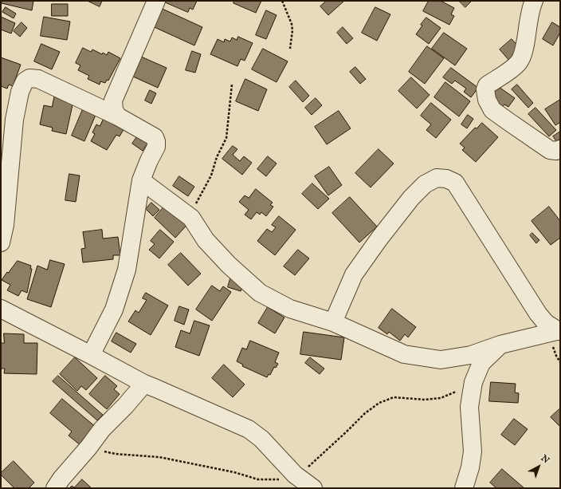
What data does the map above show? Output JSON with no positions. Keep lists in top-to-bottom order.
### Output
{
  "north": "top right"
}
